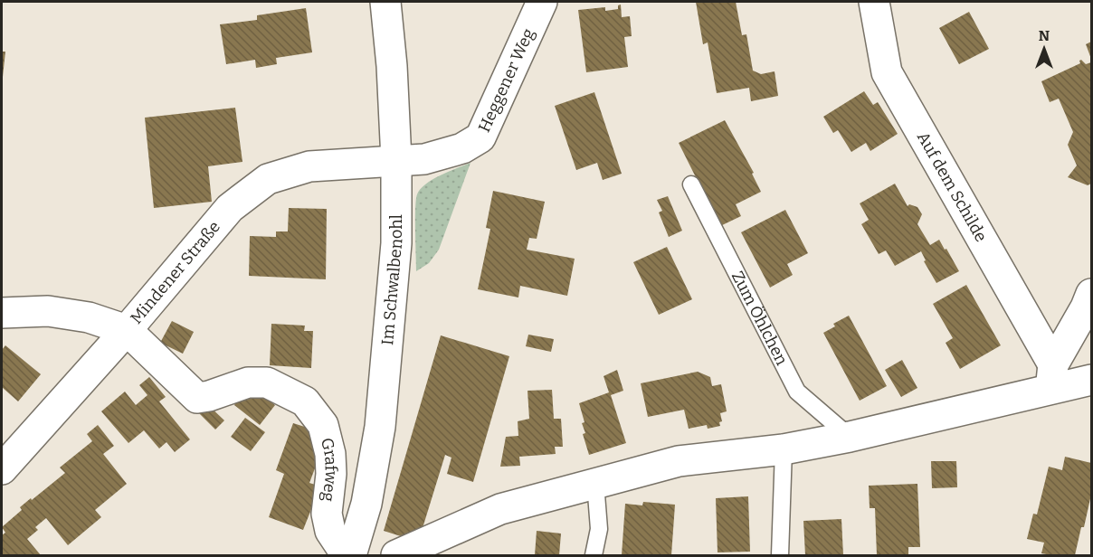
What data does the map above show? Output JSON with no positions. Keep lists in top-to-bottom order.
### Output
{
  "streets": {
    "street": [
      "Heggener Weg",
      "Auf dem Schilde",
      "Mindener Straße",
      "Im Schwalbenohl",
      "Grafweg"
    ],
    "lane": ["Zum Öhlchen"]
  },
  "crossings": [
    ["Heggener Weg", "Mindener Straße"],
    ["Heggener Weg", "Im Schwalbenohl"],
    ["Mindener Straße", "Im Schwalbenohl"],
    ["Mindener Straße", "Grafweg"]
  ],
  "north": "top"
}
